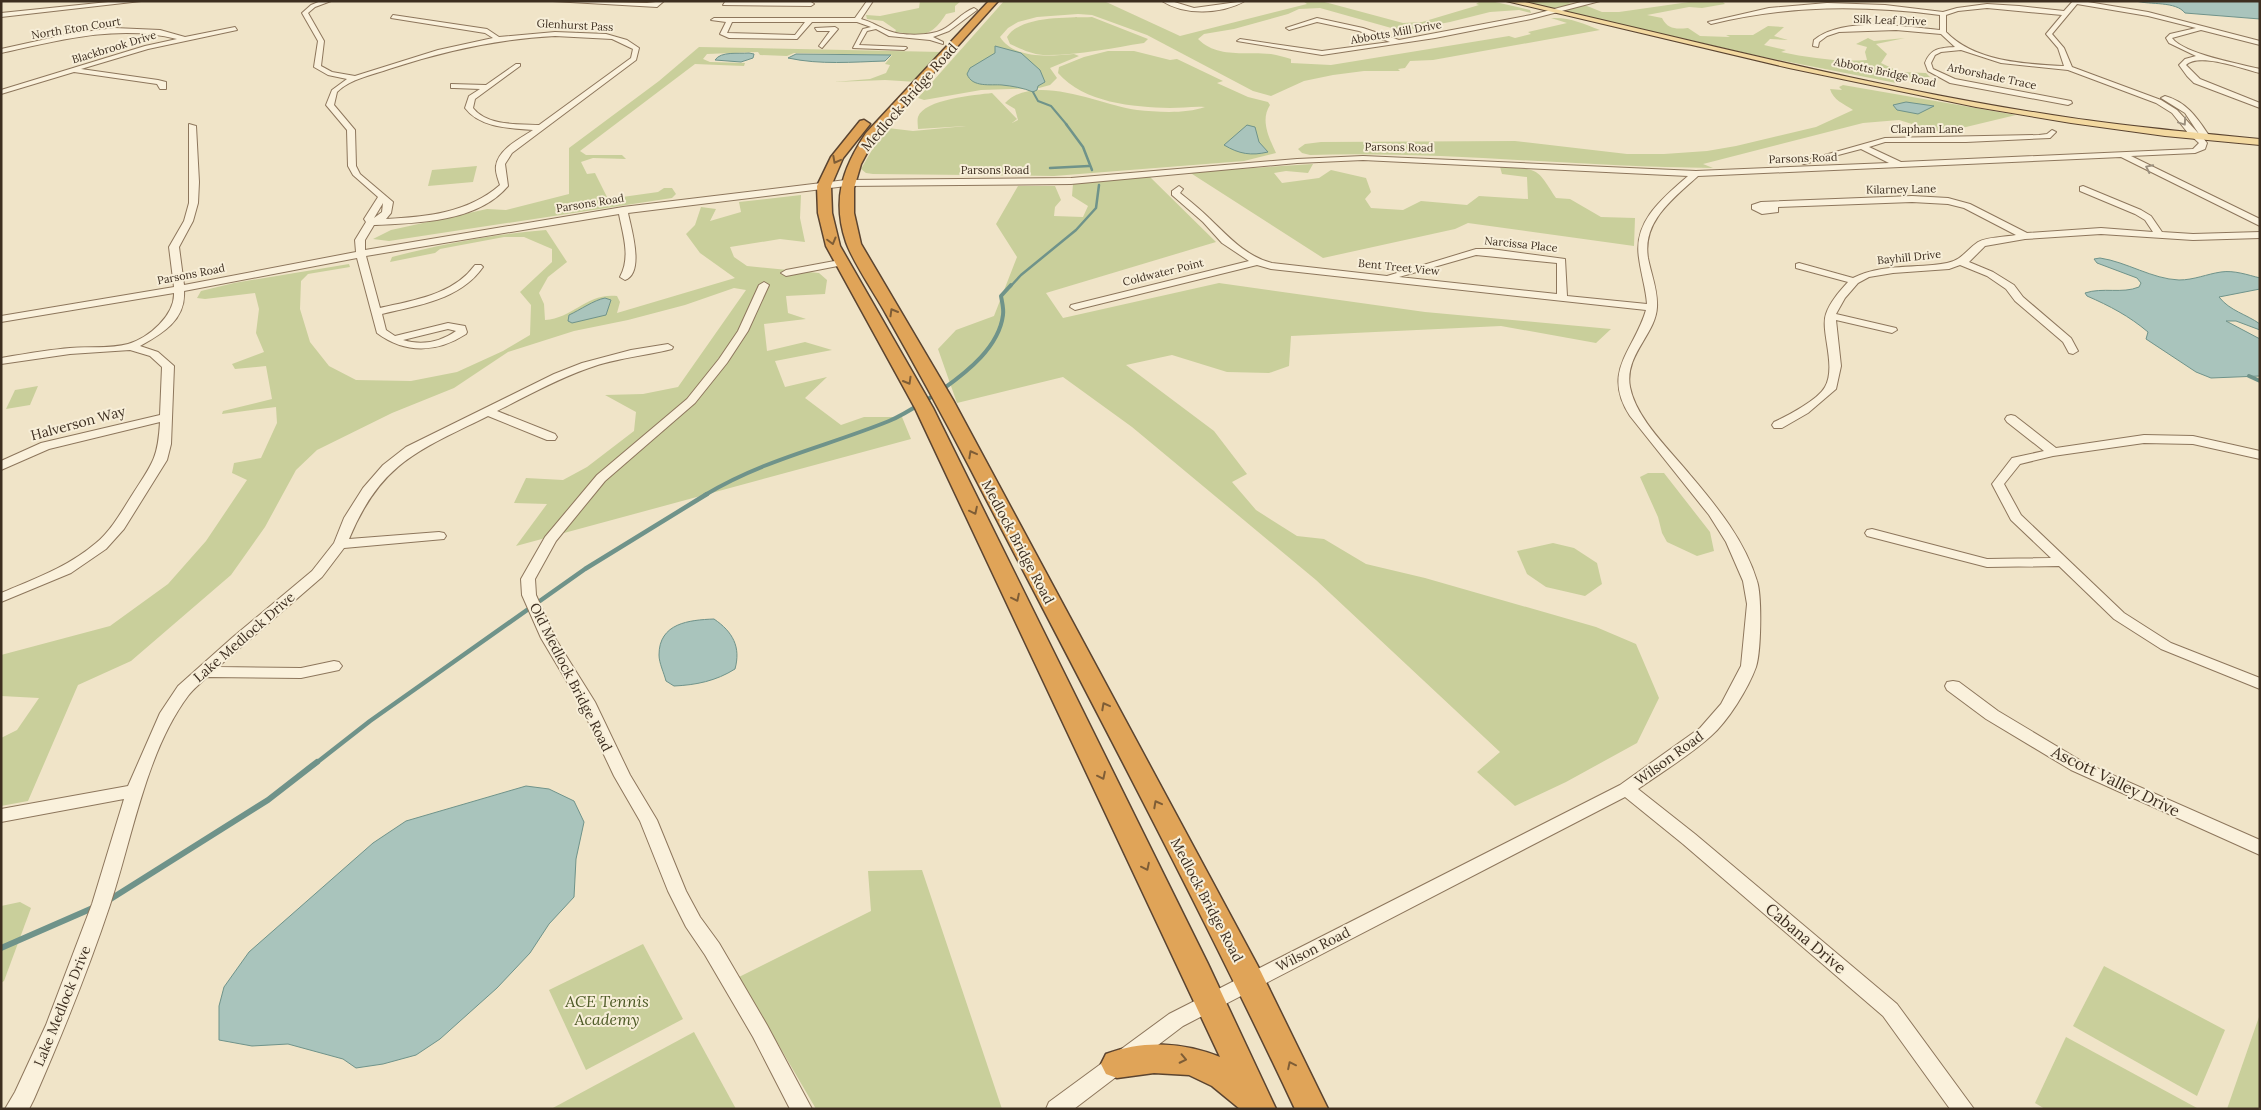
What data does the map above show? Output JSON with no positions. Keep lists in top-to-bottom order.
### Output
{
  "streets": {
    "highway": ["Medlock Bridge Road"],
    "main road": ["Abbotts Bridge Road"],
    "street": [
      "Silk Leaf Drive",
      "Glenhurst Pass",
      "North Eton Court",
      "Abbotts Mill Drive",
      "Blackbrook Drive",
      "Arborshade Trace",
      "Clapham Lane",
      "Parsons Road",
      "Kilarney Lane",
      "Narcissa Place",
      "Bayhill Drive",
      "Bent Treet View",
      "Coldwater Point",
      "Halverson Way",
      "Lake Medlock Drive",
      "Old Medlock Bridge Road",
      "Wilson Road",
      "Ascott Valley Drive",
      "Cabana Drive"
    ]
  },
  "crossings": [
    ["Glenhurst Pass", "Parsons Road"],
    ["North Eton Court", "Blackbrook Drive"],
    ["Abbotts Mill Drive", "Abbotts Bridge Road"],
    ["Abbotts Bridge Road", "Parsons Road"],
    ["Medlock Bridge Road", "Parsons Road"],
    ["Medlock Bridge Road", "Wilson Road"],
    ["Kilarney Lane", "Bayhill Drive"],
    ["Narcissa Place", "Bent Treet View"],
    ["Bent Treet View", "Coldwater Point"],
    ["Bent Treet View", "Wilson Road"],
    ["Wilson Road", "Cabana Drive"]
  ],
  "parks": ["ACE Tennis Academy"]
}
